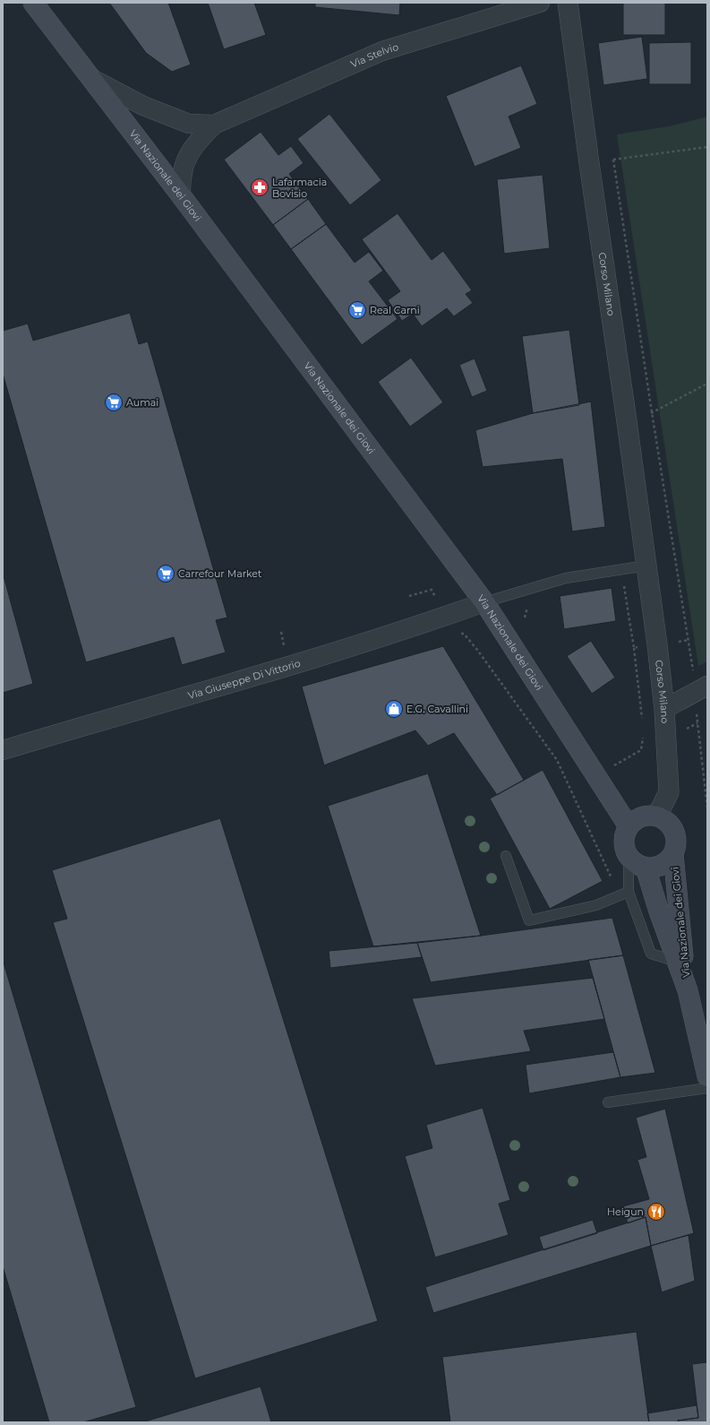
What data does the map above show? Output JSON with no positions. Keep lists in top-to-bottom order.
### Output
{
  "streets": {
    "main road": ["Via Nazionale dei Giovi"],
    "street": ["Via Stelvio", "Corso Milano", "Via Giuseppe Di Vittorio"]
  },
  "crossings": [
    ["Via Stelvio", "Via Nazionale dei Giovi"],
    ["Via Nazionale dei Giovi", "Corso Milano"],
    ["Via Nazionale dei Giovi", "Via Giuseppe Di Vittorio"]
  ],
  "places": {
    "pharmacy": ["Lafarmacia Bovisio"],
    "supermarket": ["Real Carni", "Aumai", "Carrefour Market"],
    "shop": ["E.G. Cavallini"],
    "restaurant": ["Heigun"]
  }
}
